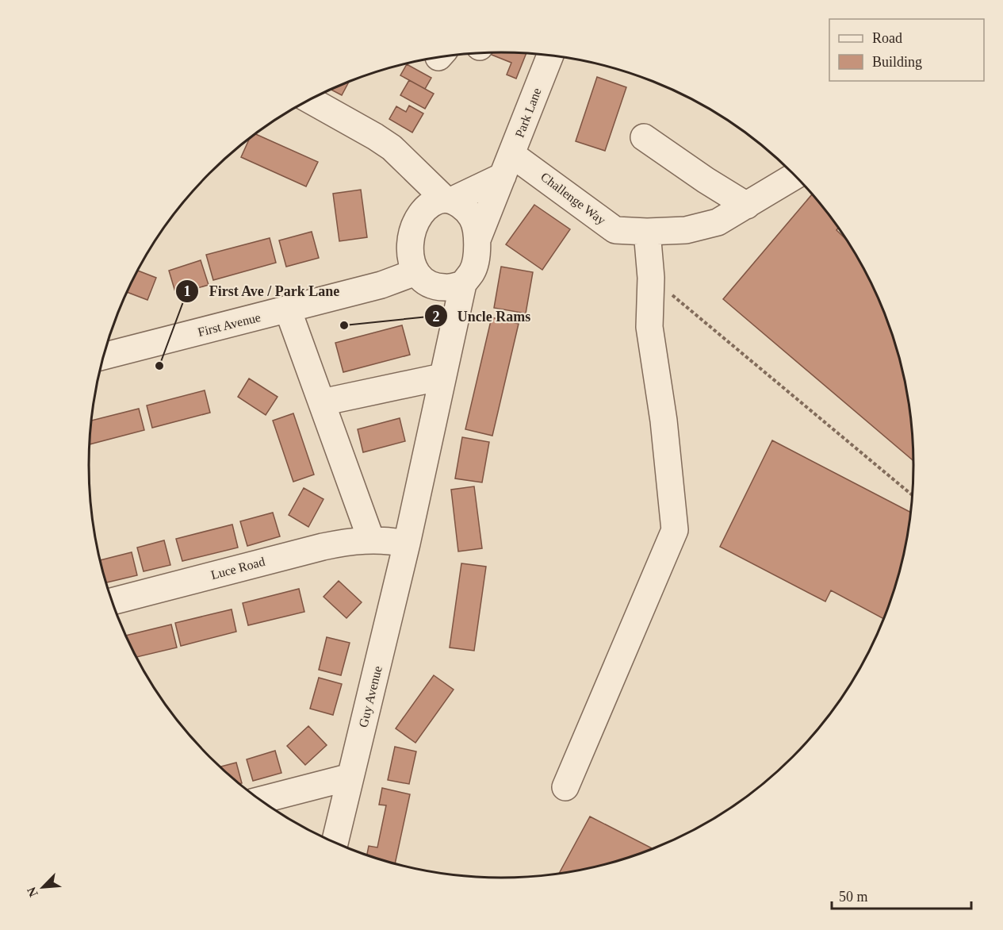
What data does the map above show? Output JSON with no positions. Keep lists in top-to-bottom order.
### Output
{
  "streets": {
    "street": [
      "Park Lane",
      "Challenge Way",
      "First Avenue",
      "Luce Road",
      "Guy Avenue"
    ]
  },
  "crossings": [
    ["Park Lane", "Challenge Way"],
    ["Park Lane", "First Avenue"],
    ["Park Lane", "Guy Avenue"],
    ["First Avenue", "Guy Avenue"]
  ],
  "places": ["Uncle Rams", "First Ave / Park Lane"],
  "legend": ["Road", "Building"],
  "scale_bar": "50 m",
  "north": "bottom left"
}
